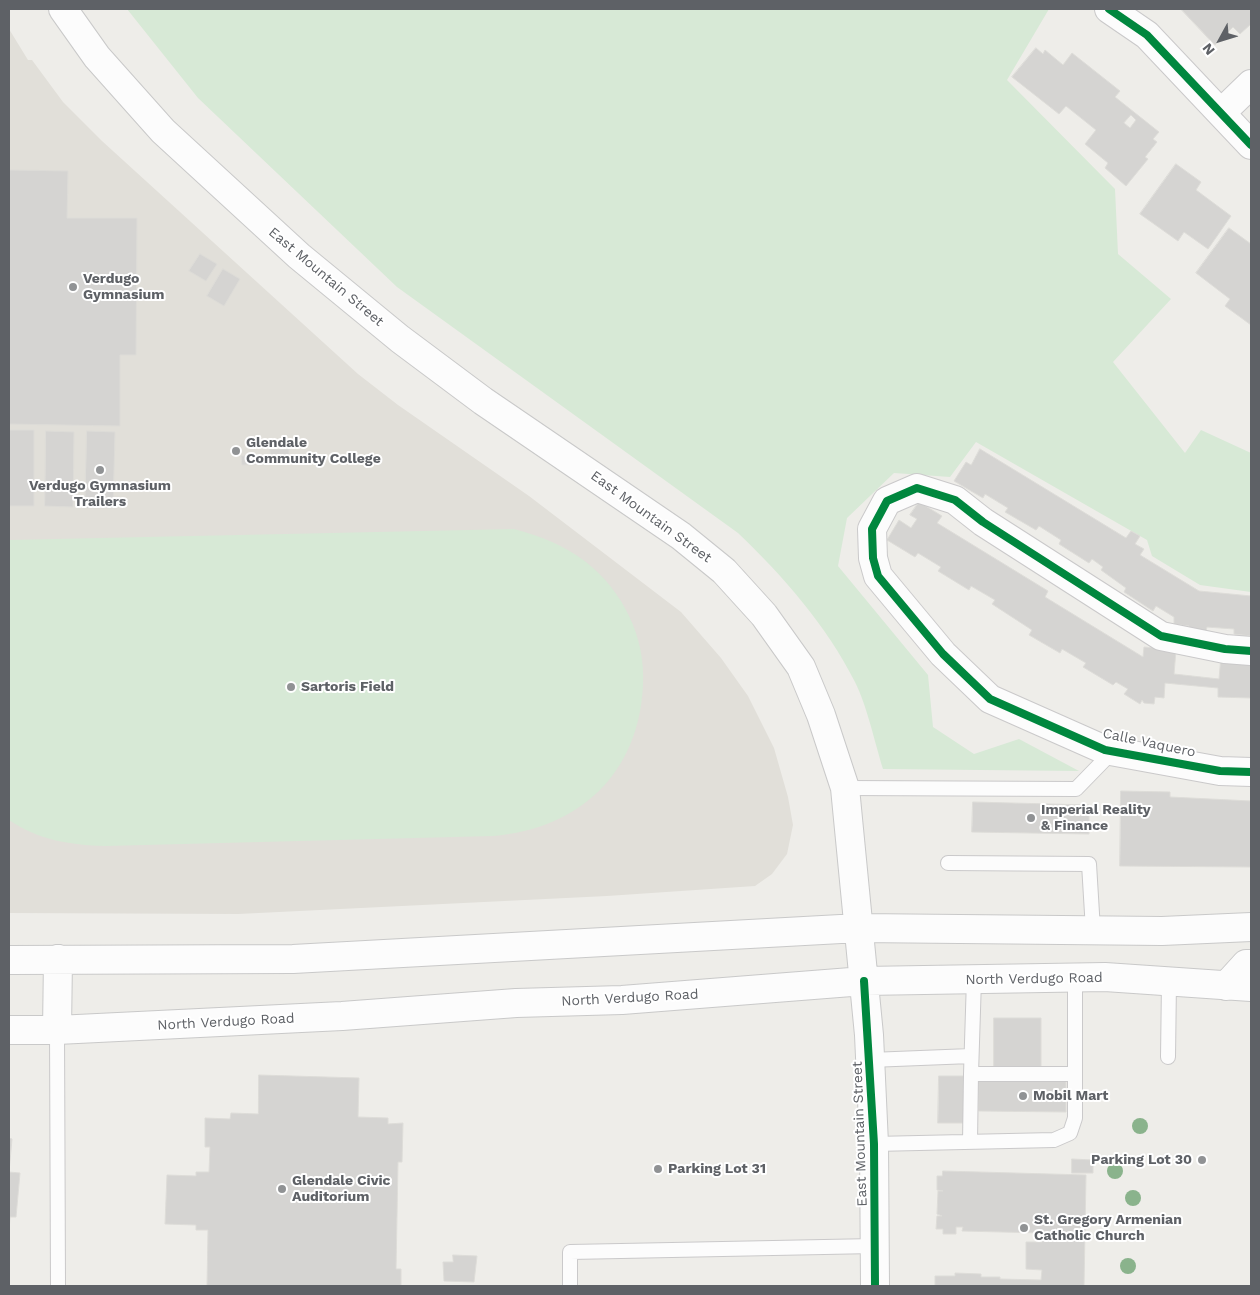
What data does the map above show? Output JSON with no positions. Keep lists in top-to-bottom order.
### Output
{
  "streets": {
    "main road": ["East Mountain Street", "Calle Vaquero", "North Verdugo Road"]
  },
  "crossings": [
    ["East Mountain Street", "North Verdugo Road"]
  ],
  "places": [
    "Verdugo Gymnasium",
    "Glendale Community College",
    "Verdugo Gymnasium Trailers",
    "Sartoris Field",
    "Imperial Reality & Finance",
    "Mobil Mart",
    "Parking Lot 30",
    "Parking Lot 31",
    "Glendale Civic Auditorium",
    "St. Gregory Armenian Catholic Church"
  ],
  "north": "bottom left"
}
